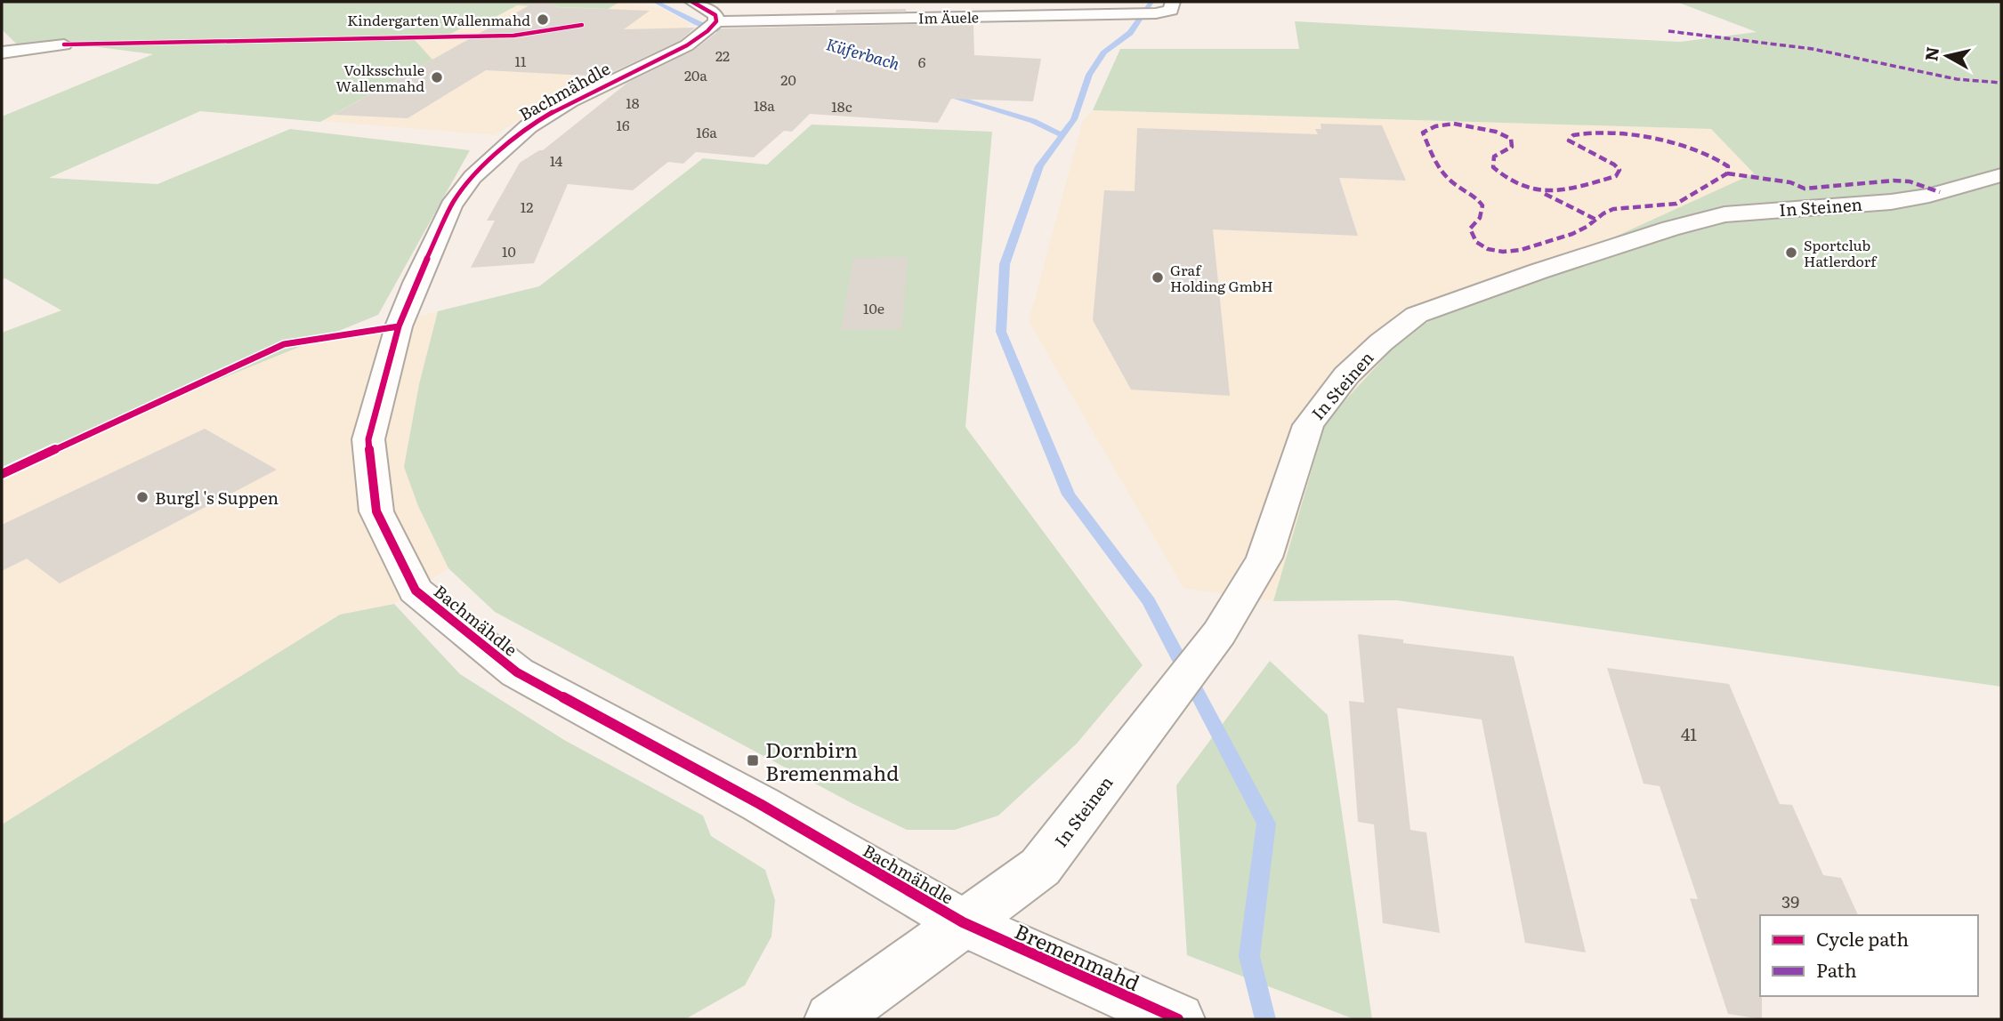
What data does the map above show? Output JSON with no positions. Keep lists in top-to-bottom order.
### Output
{
  "streets": {
    "street": [
      "Im Äuele",
      "Bachmähdle",
      "In Steinen",
      "Bremenmahd"
    ]
  },
  "crossings": [
    ["Im Äuele", "Bachmähdle"],
    ["Bachmähdle", "In Steinen"],
    ["Bachmähdle", "Bremenmahd"],
    ["In Steinen", "Bremenmahd"]
  ],
  "water": ["Küferbach"],
  "places": {
    "other": [
      "Kindergarten Wallenmahd",
      "Volksschule Wallenmahd",
      "Sportclub Hatlerdorf",
      "Graf Holding GmbH",
      "Burgl 's Suppen"
    ],
    "transit": ["Dornbirn Bremenmahd"]
  },
  "house_numbers": [
    "22",
    "11",
    "6",
    "20a",
    "20",
    "18",
    "18a",
    "18c",
    "16",
    "16a",
    "14",
    "12",
    "10",
    "10e",
    "41",
    "39"
  ],
  "legend": ["Cycle path", "Path"],
  "north": "left"
}
